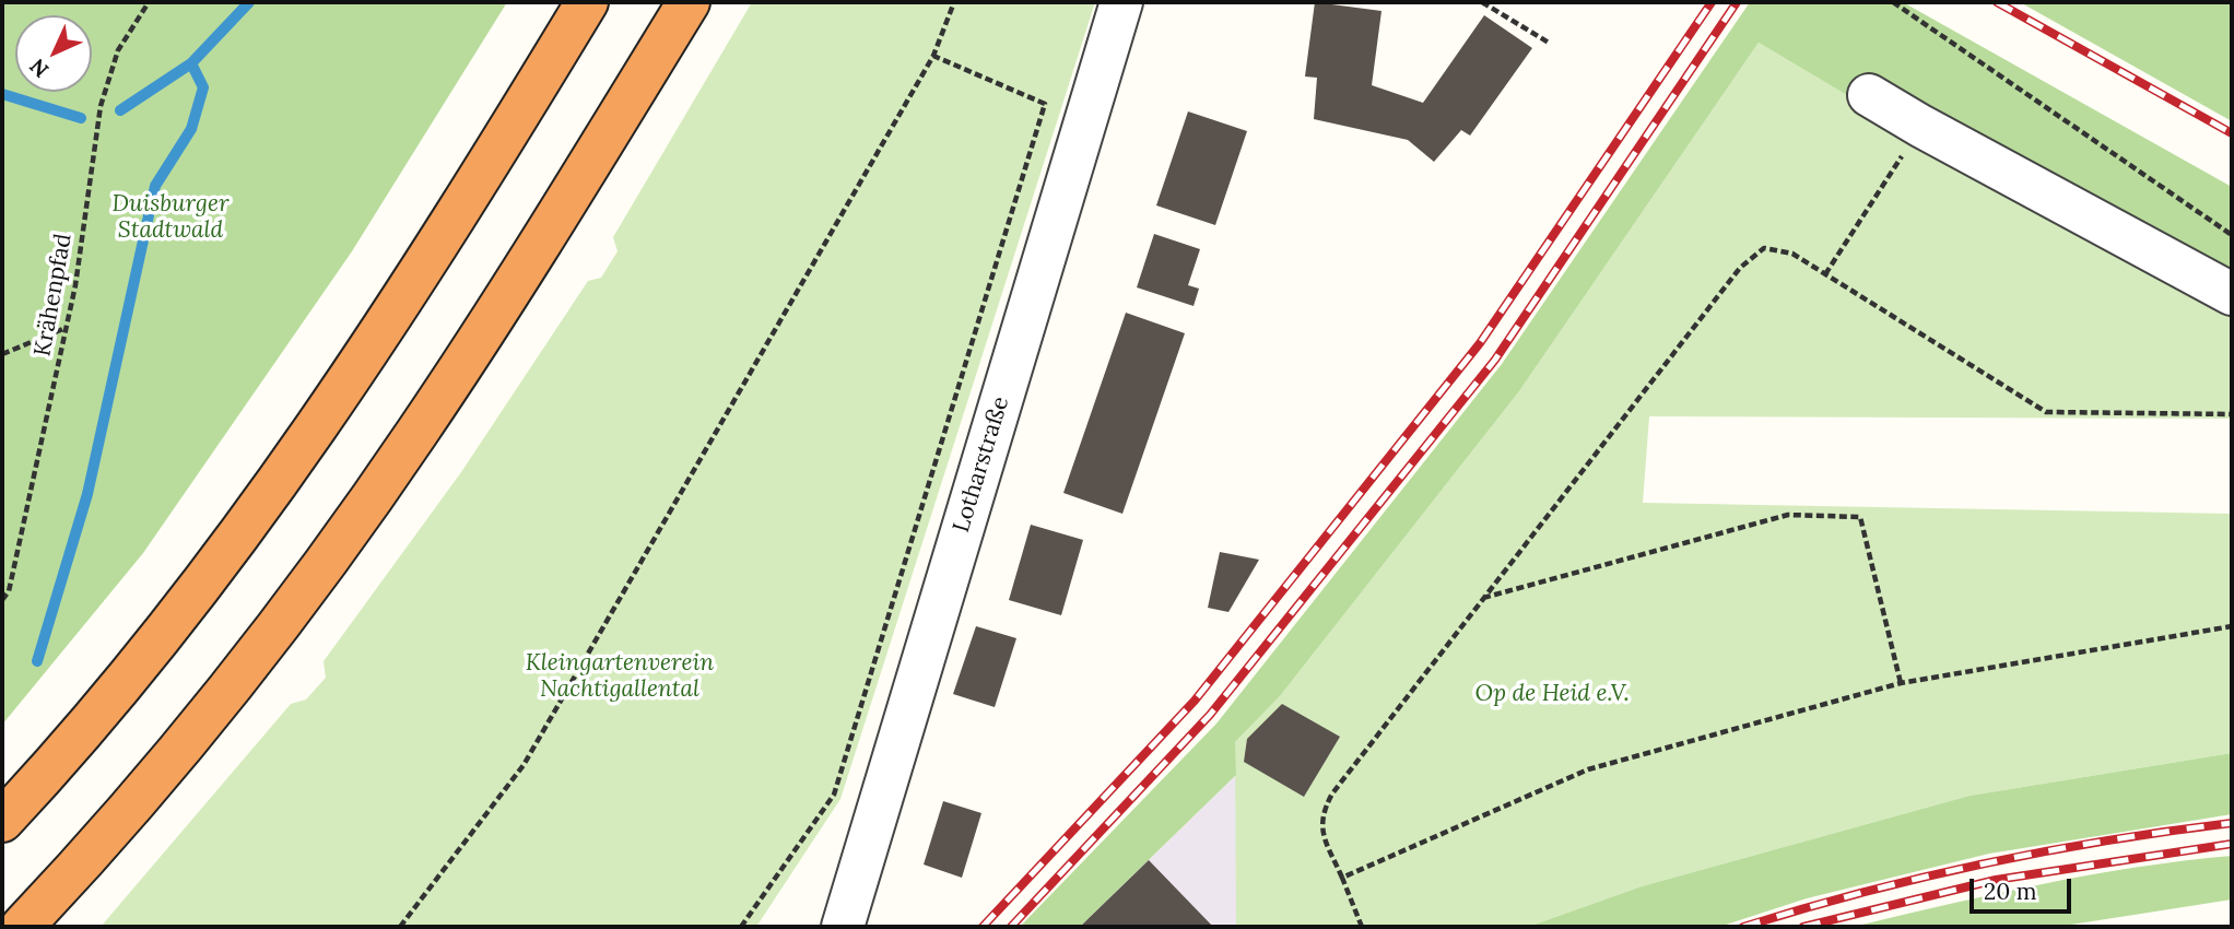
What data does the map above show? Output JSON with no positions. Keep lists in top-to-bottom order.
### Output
{
  "streets": {
    "street": ["Lotharstraße"],
    "path": ["Krähenpfad"]
  },
  "parks": ["Duisburger Stadtwald", "Kleingartenverein Nachtigallental", "Op de Heid e.V."],
  "scale_bar": "20 m",
  "north": "bottom left"
}
